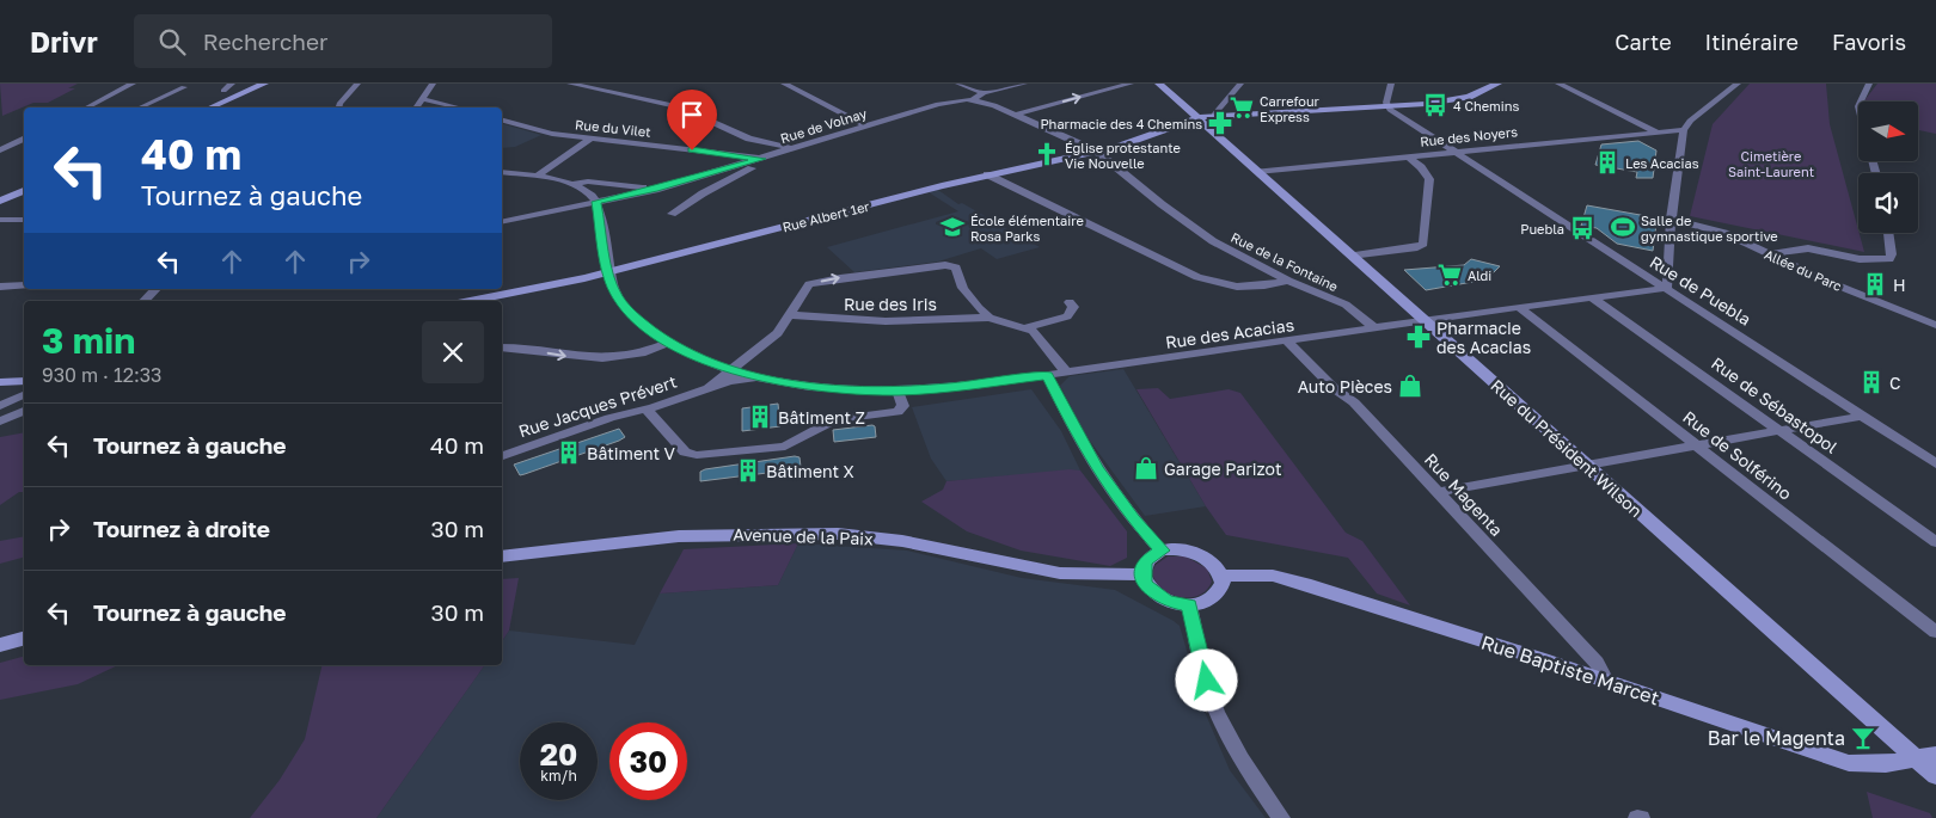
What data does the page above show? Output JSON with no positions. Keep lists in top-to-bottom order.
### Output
{
  "streets": {
    "main road": [
      "Rue Albert 1er",
      "Rue du Président Wilson",
      "Avenue de la Paix",
      "Rue Baptiste Marcet"
    ],
    "street": [
      "Rue de Volnay",
      "Rue du Vilet",
      "Rue des Noyers",
      "Rue de la Fontaine",
      "Allée du Parc",
      "Rue de Puebla",
      "Rue des Iris",
      "Rue des Acacias",
      "Rue de Sébastopol",
      "Rue Jacques Prévert",
      "Rue de Solférino",
      "Rue Magenta"
    ]
  },
  "crossings": [
    ["Rue de Volnay", "Rue du Vilet"],
    ["Rue de Volnay", "Rue de la Fontaine"],
    ["Rue de Volnay", "Rue des Acacias"],
    ["Rue des Noyers", "Rue de Puebla"],
    ["Rue des Noyers", "Rue du Président Wilson"],
    ["Rue Albert 1er", "Rue de la Fontaine"],
    ["Rue Albert 1er", "Rue de Puebla"],
    ["Rue Albert 1er", "Rue des Acacias"],
    ["Rue Albert 1er", "Rue du Président Wilson"],
    ["Rue de la Fontaine", "Rue des Acacias"],
    ["Rue de Puebla", "Rue des Acacias"],
    ["Rue des Iris", "Rue Jacques Prévert"],
    ["Rue des Acacias", "Rue de Sébastopol"],
    ["Rue des Acacias", "Rue Jacques Prévert"],
    ["Rue des Acacias", "Rue du Président Wilson"],
    ["Rue des Acacias", "Rue de Solférino"],
    ["Rue des Acacias", "Rue Magenta"],
    ["Rue du Président Wilson", "Rue Baptiste Marcet"],
    ["Rue Magenta", "Rue Baptiste Marcet"],
    ["Avenue de la Paix", "Rue Baptiste Marcet"]
  ],
  "parks": ["Cimetière Saint-Laurent"],
  "places": {
    "bus stop": ["4 Chemins", "Puebla"],
    "supermarket": ["Carrefour Express", "Aldi"],
    "pharmacy": ["Pharmacie des 4 Chemins", "Pharmacie des Acacias"],
    "church": ["Église protestante Vie Nouvelle"],
    "building": [
      "Les Acacias",
      "H",
      "C",
      "Bâtiment Z",
      "Bâtiment V",
      "Bâtiment X"
    ],
    "school or university": ["École élémentaire Rosa Parks"],
    "sports": ["Salle de gymnastique sportive"],
    "shop": ["Auto Pièces", "Garage Parizot"],
    "bar": ["Bar le Magenta"]
  },
  "north": "right",
  "page": {
    "header": "Drivr",
    "search": "Rechercher",
    "nav": ["Carte", "Itinéraire", "Favoris"],
    "turn": ["40 m", "Tournez à gauche"],
    "heading": ["3 min", "930 m · 12:33"],
    "list": [
      {
        "name": "Tournez à gauche",
        "value": "40 m"
      },
      {
        "name": "Tournez à droite",
        "value": "30 m"
      },
      {
        "name": "Tournez à gauche",
        "value": "30 m"
      }
    ],
    "speed": "20 km/h",
    "limit": "30"
  }
}
